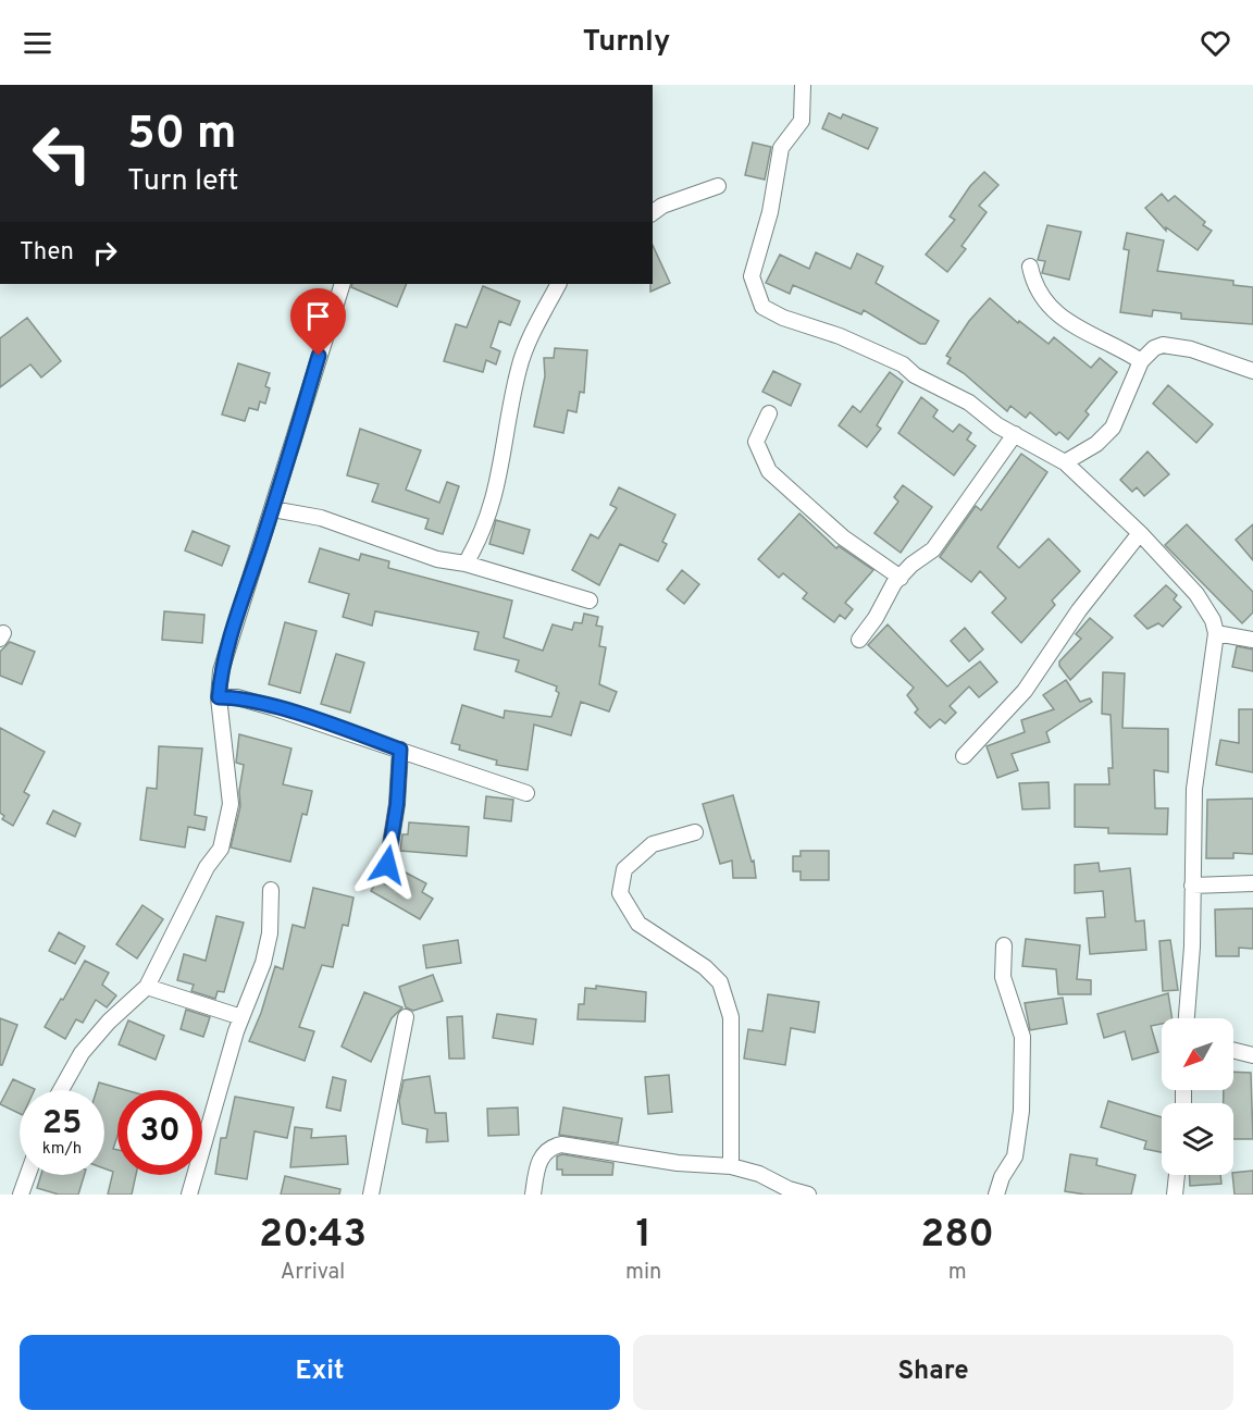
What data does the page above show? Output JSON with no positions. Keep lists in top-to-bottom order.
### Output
{
  "north": "bottom left",
  "page": {
    "header": "Turnly",
    "turn": ["50 m", "Turn left"],
    "then": "Then",
    "speed": "25 km/h",
    "limit": "30",
    "eta": [
      "20:43",
      "Arrival",
      "1",
      "min",
      "280",
      "m"
    ],
    "buttons": ["Exit", "Share"]
  }
}
